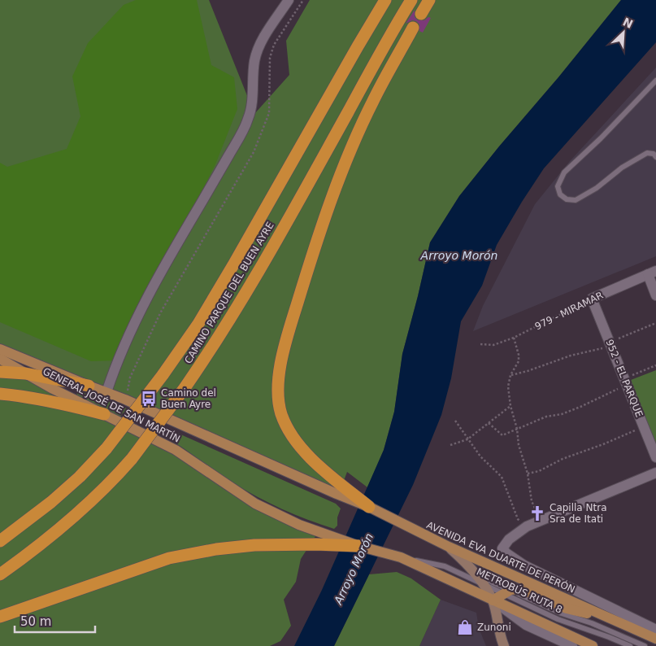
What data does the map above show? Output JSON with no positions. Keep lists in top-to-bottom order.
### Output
{
  "streets": {
    "highway": ["CAMINO PARQUE DEL BUEN AYRE"],
    "main road": ["GENERAL JOSÉ DE SAN MARTÍN", "AVENIDA EVA DUARTE DE PERÓN"],
    "street": ["979 - MIRAMAR", "952 - EL PARQUE"],
    "lane": ["METROBÚS RUTA 8"]
  },
  "crossings": [
    ["979 - MIRAMAR", "952 - EL PARQUE"]
  ],
  "water": ["Arroyo Morón"],
  "places": {
    "bus stop": ["Camino del Buen Ayre"],
    "church": ["Capilla Ntra Sra de Itati"],
    "shop": ["Zunoni"]
  },
  "scale_bar": "50 m",
  "north": "top right"
}
